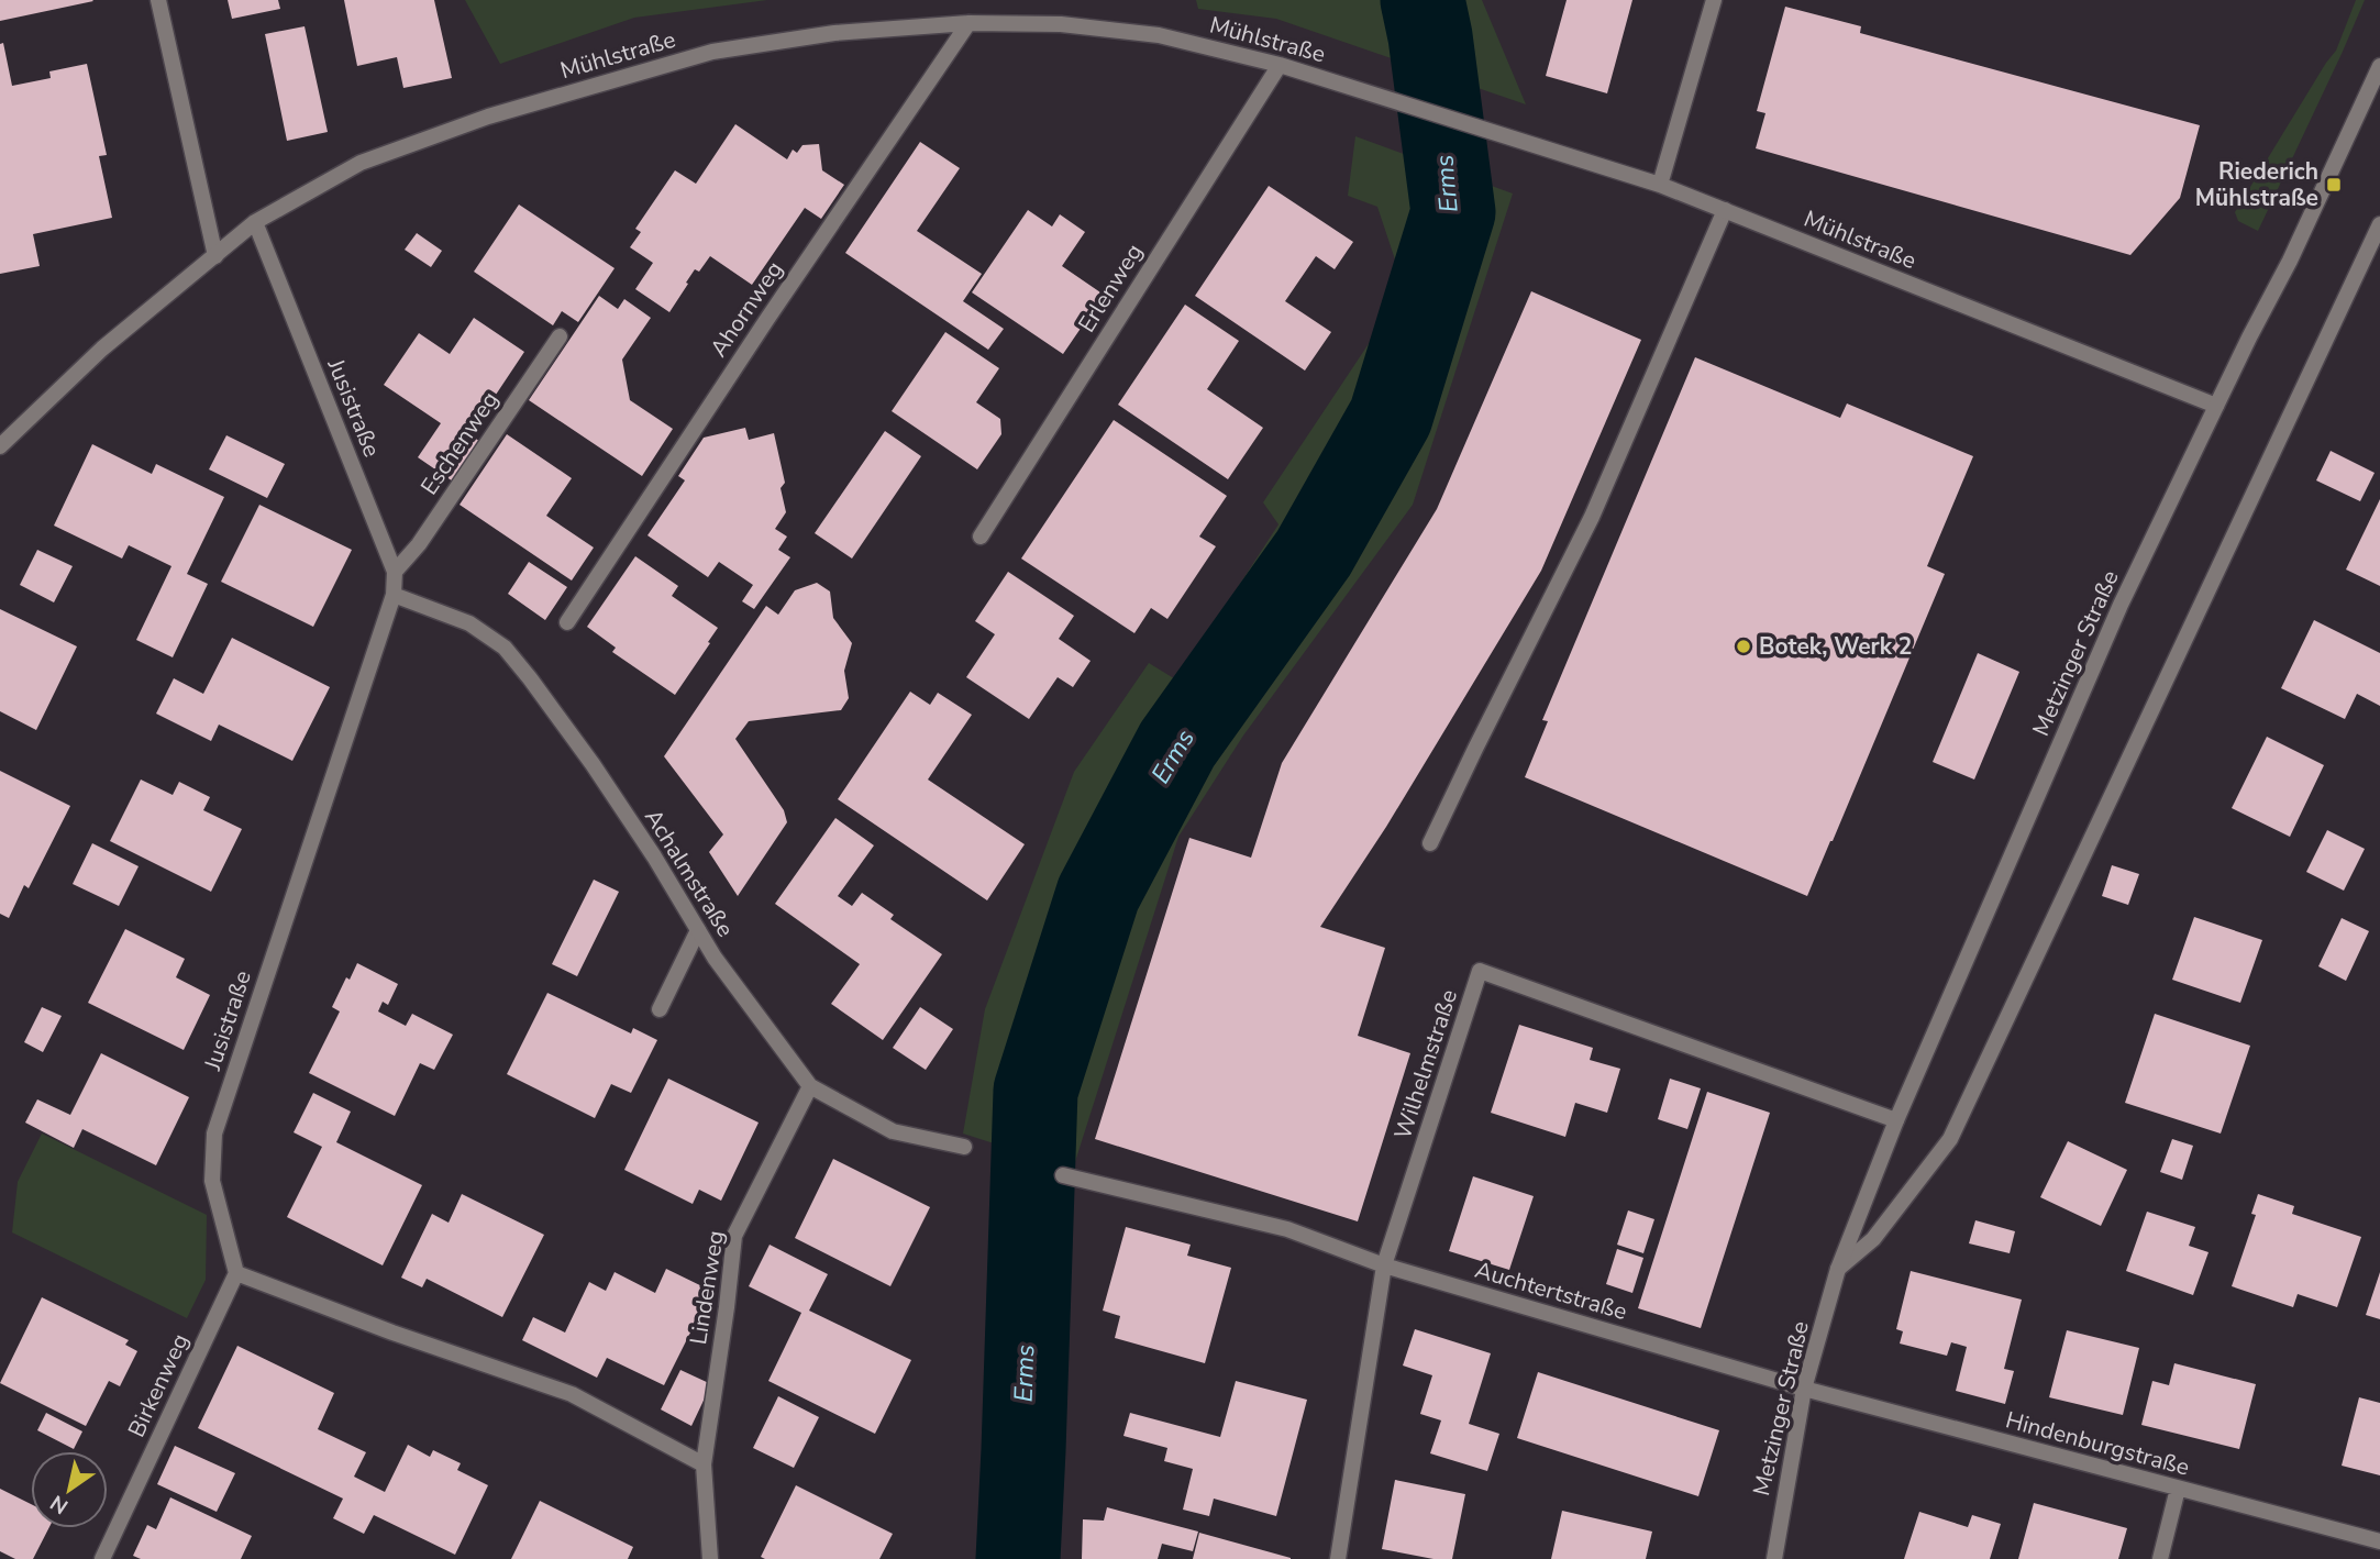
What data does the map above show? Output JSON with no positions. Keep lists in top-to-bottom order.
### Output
{
  "streets": {
    "street": [
      "Mühlstraße",
      "Erlenweg",
      "Ahornweg",
      "Jusistraße",
      "Eschenweg",
      "Metzinger Straße",
      "Achalmstraße",
      "Wilhelmstraße",
      "Lindenweg",
      "Auchtertstraße",
      "Birkenweg",
      "Hindenburgstraße"
    ]
  },
  "crossings": [
    ["Mühlstraße", "Erlenweg"],
    ["Mühlstraße", "Ahornweg"],
    ["Mühlstraße", "Jusistraße"],
    ["Mühlstraße", "Metzinger Straße"],
    ["Jusistraße", "Eschenweg"],
    ["Jusistraße", "Achalmstraße"],
    ["Jusistraße", "Birkenweg"],
    ["Metzinger Straße", "Wilhelmstraße"],
    ["Metzinger Straße", "Auchtertstraße"],
    ["Metzinger Straße", "Hindenburgstraße"],
    ["Achalmstraße", "Lindenweg"],
    ["Wilhelmstraße", "Auchtertstraße"],
    ["Auchtertstraße", "Hindenburgstraße"]
  ],
  "water": ["Erms"],
  "places": {
    "transit": ["Riederich Mühlstraße"],
    "other": ["Botek, Werk 2"]
  },
  "north": "bottom left"
}
